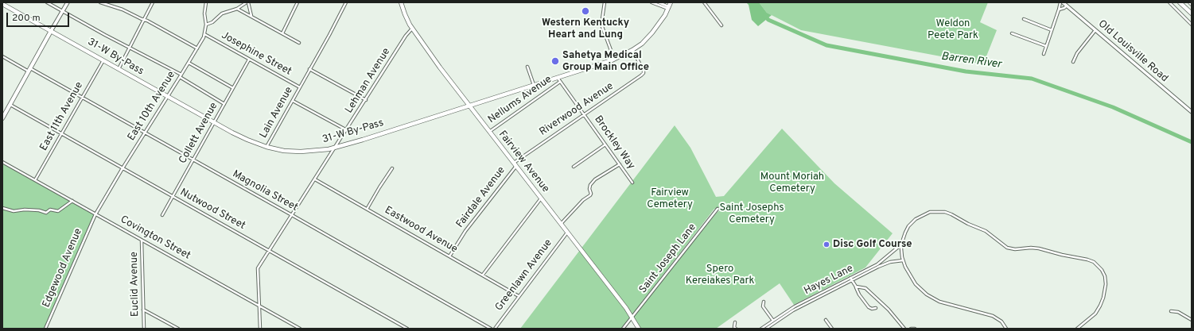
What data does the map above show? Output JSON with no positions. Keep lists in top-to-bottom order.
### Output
{
  "streets": {
    "main road": ["31-W By-Pass", "Fairview Avenue"],
    "street": [
      "Old Louisville Road",
      "Josephine Street",
      "Lehman Avenue",
      "Nellums Avenue",
      "East 10th Avenue",
      "Riverwood Avenue",
      "Lain Avenue",
      "East 11th Avenue",
      "Collett Avenue",
      "Brockley Way",
      "Magnolia Street",
      "Fairdale Avenue",
      "Nutwood Street",
      "Eastwood Avenue",
      "Covington Street",
      "Saint Joseph Lane",
      "Edgewood Avenue",
      "Greenlawn Avenue",
      "Hayes Lane",
      "Euclid Avenue"
    ]
  },
  "crossings": [
    ["Josephine Street", "East 10th Avenue"],
    ["Josephine Street", "Lain Avenue"],
    ["Josephine Street", "Collett Avenue"],
    ["31-W By-Pass", "Lehman Avenue"],
    ["31-W By-Pass", "East 10th Avenue"],
    ["31-W By-Pass", "Riverwood Avenue"],
    ["31-W By-Pass", "Lain Avenue"],
    ["31-W By-Pass", "East 11th Avenue"],
    ["31-W By-Pass", "Collett Avenue"],
    ["31-W By-Pass", "Brockley Way"],
    ["31-W By-Pass", "Fairview Avenue"],
    ["Lehman Avenue", "Fairview Avenue"],
    ["Lehman Avenue", "Magnolia Street"],
    ["Lehman Avenue", "Nutwood Street"],
    ["Lehman Avenue", "Eastwood Avenue"],
    ["Lehman Avenue", "Covington Street"],
    ["Nellums Avenue", "Brockley Way"],
    ["Nellums Avenue", "Fairview Avenue"],
    ["East 10th Avenue", "Magnolia Street"],
    ["East 10th Avenue", "Nutwood Street"],
    ["East 10th Avenue", "Covington Street"],
    ["East 10th Avenue", "Edgewood Avenue"],
    ["Riverwood Avenue", "Brockley Way"],
    ["Riverwood Avenue", "Fairview Avenue"],
    ["Riverwood Avenue", "Fairdale Avenue"],
    ["East 11th Avenue", "Magnolia Street"],
    ["East 11th Avenue", "Nutwood Street"],
    ["East 11th Avenue", "Covington Street"],
    ["Collett Avenue", "Magnolia Street"],
    ["Collett Avenue", "Nutwood Street"],
    ["Fairview Avenue", "Fairdale Avenue"],
    ["Fairview Avenue", "Saint Joseph Lane"],
    ["Fairview Avenue", "Greenlawn Avenue"],
    ["Fairdale Avenue", "Eastwood Avenue"],
    ["Eastwood Avenue", "Greenlawn Avenue"],
    ["Covington Street", "Edgewood Avenue"],
    ["Covington Street", "Euclid Avenue"]
  ],
  "water": ["Barren River"],
  "parks": [
    "Weldon Peete Park",
    "Mount Moriah Cemetery",
    "Fairview Cemetery",
    "Saint Josephs Cemetery",
    "Spero Kereiakes Park"
  ],
  "places": ["Western Kentucky Heart and Lung", "Sahetya Medical Group Main Office", "Disc Golf Course"],
  "scale_bar": "200 m"
}
